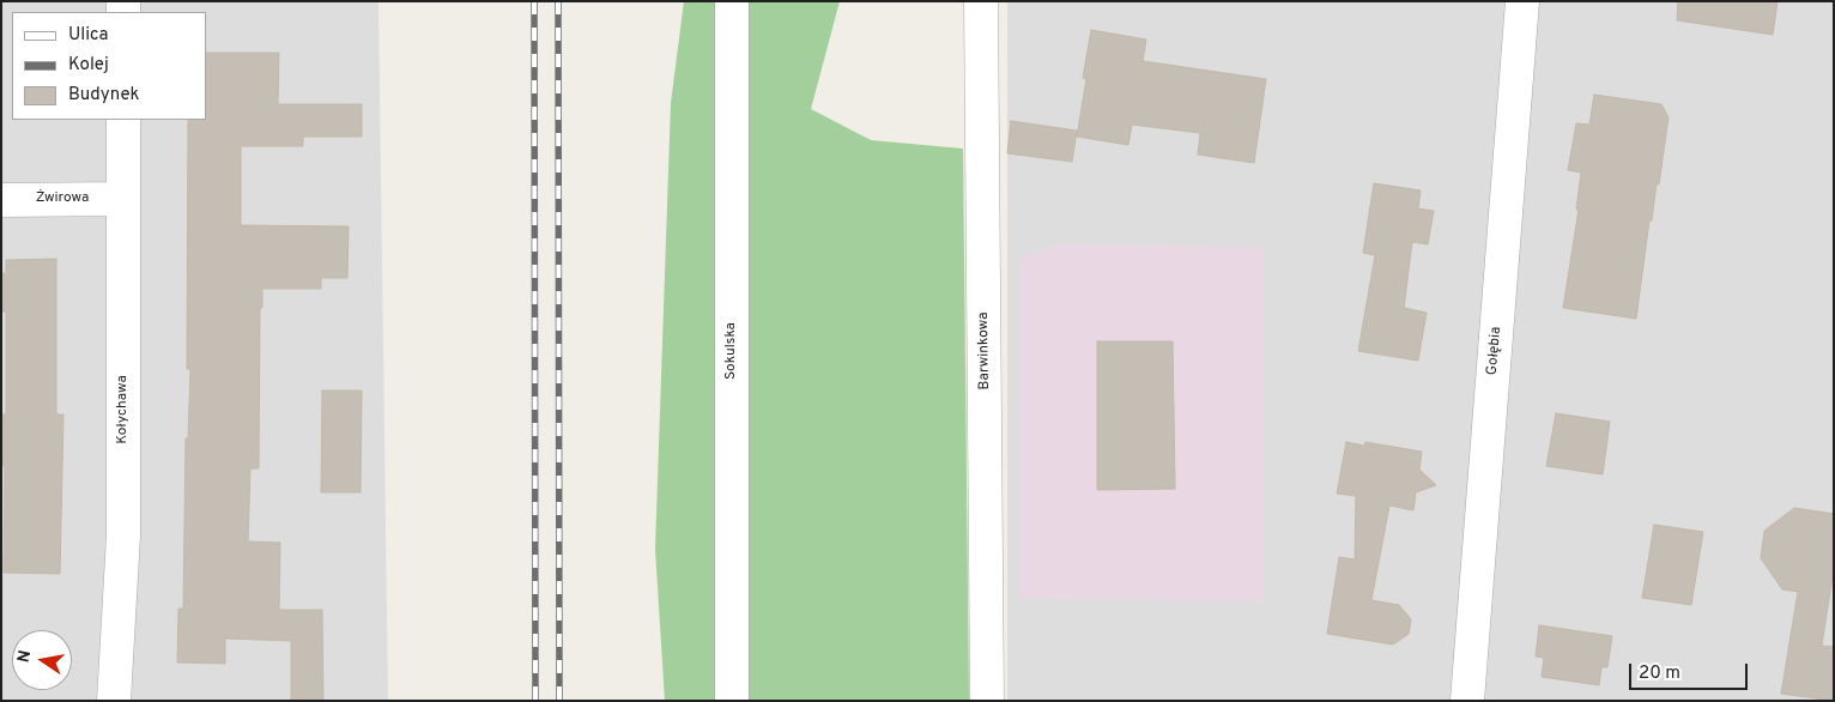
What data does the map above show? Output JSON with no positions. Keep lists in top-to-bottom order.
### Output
{
  "streets": {
    "street": [
      "Żwirowa",
      "Sokulska",
      "Barwinkowa",
      "Gołębia",
      "Kołychawa"
    ]
  },
  "crossings": [
    ["Żwirowa", "Kołychawa"]
  ],
  "legend": ["Ulica", "Kolej", "Budynek"],
  "scale_bar": "20 m",
  "north": "left"
}
